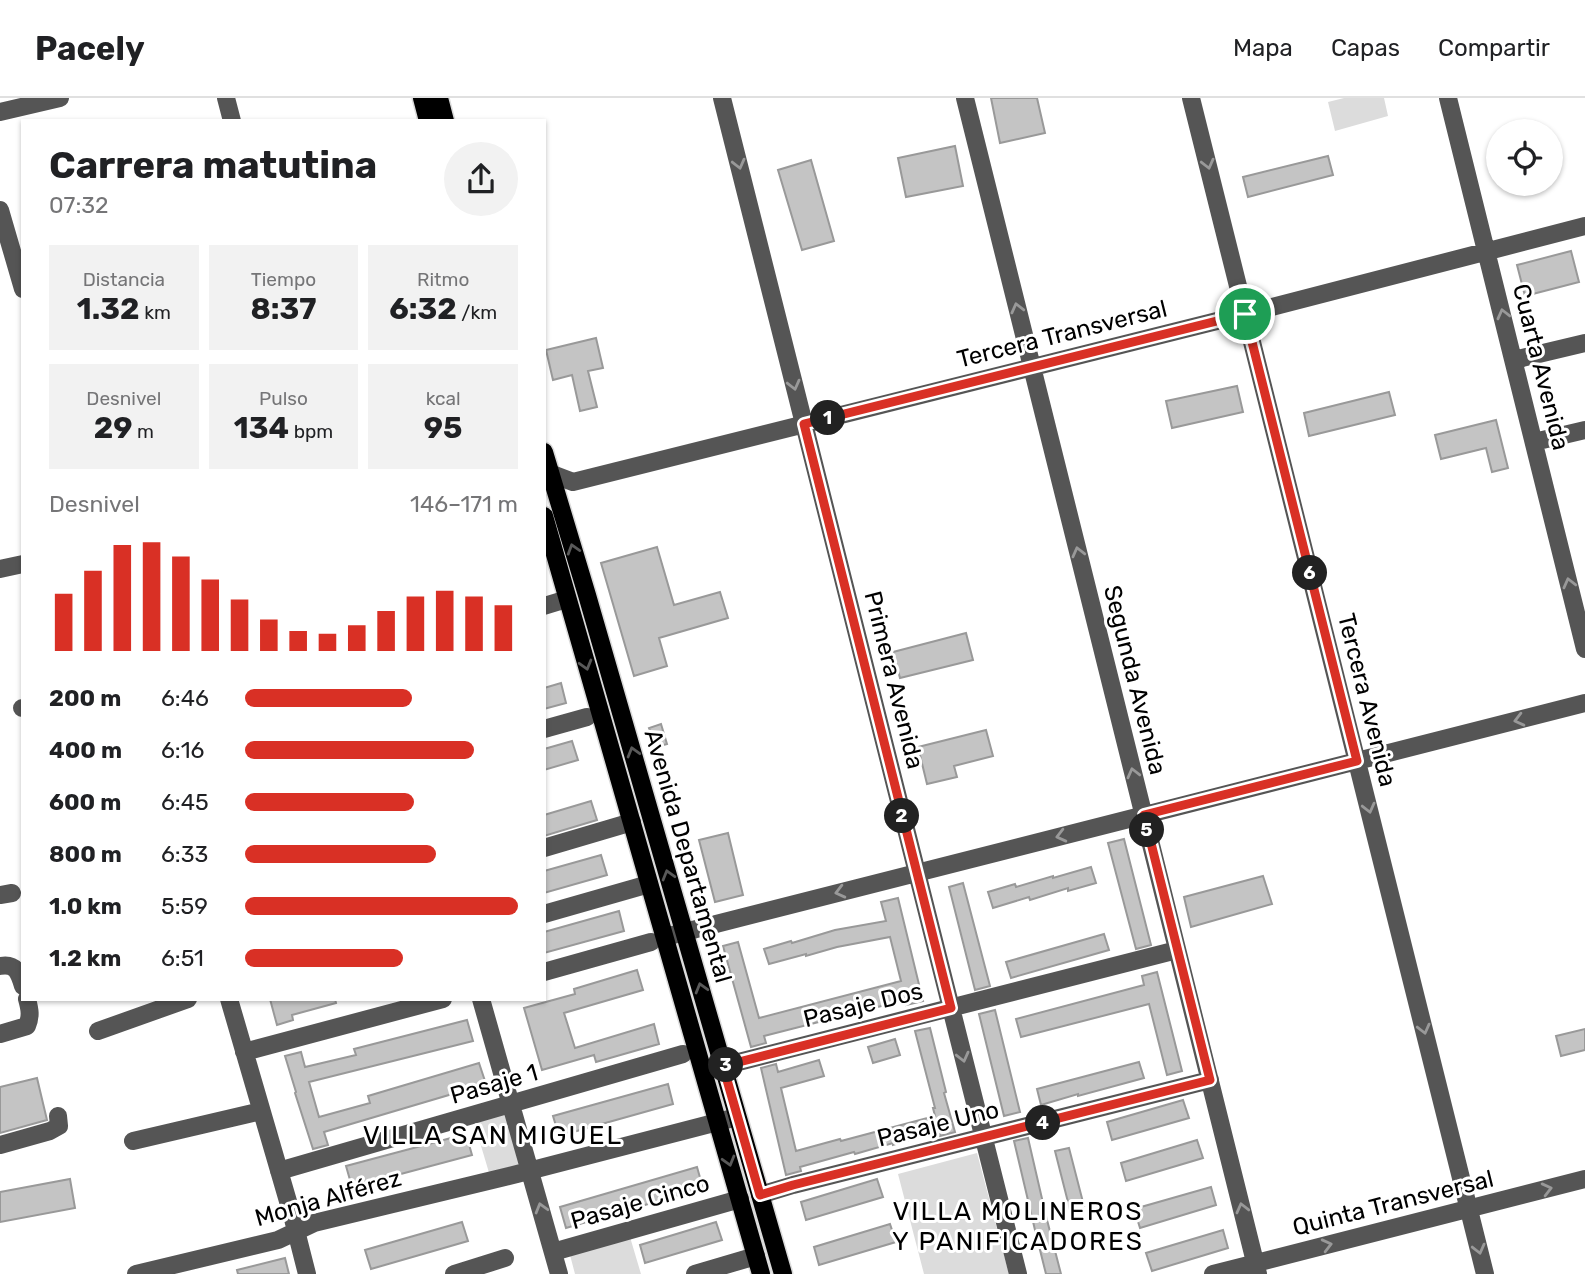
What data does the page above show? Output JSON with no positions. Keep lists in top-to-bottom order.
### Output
{
  "streets": {
    "main road": ["Avenida Departamental"],
    "street": [
      "Tercera Transversal",
      "Cuarta Avenida",
      "Primera Avenida",
      "Segunda Avenida",
      "Tercera Avenida",
      "Pasaje Dos",
      "Pasaje 1",
      "Pasaje Uno",
      "Monja Alférez",
      "Pasaje Cinco",
      "Quinta Transversal"
    ]
  },
  "crossings": [
    ["Tercera Transversal", "Cuarta Avenida"],
    ["Tercera Transversal", "Primera Avenida"],
    ["Tercera Transversal", "Segunda Avenida"],
    ["Tercera Transversal", "Tercera Avenida"],
    ["Tercera Transversal", "Avenida Departamental"],
    ["Primera Avenida", "Pasaje Dos"],
    ["Primera Avenida", "Pasaje Uno"],
    ["Segunda Avenida", "Pasaje Dos"],
    ["Segunda Avenida", "Pasaje Uno"],
    ["Segunda Avenida", "Quinta Transversal"],
    ["Tercera Avenida", "Quinta Transversal"],
    ["Avenida Departamental", "Pasaje Dos"],
    ["Avenida Departamental", "Pasaje Uno"],
    ["Avenida Departamental", "Monja Alférez"],
    ["Avenida Departamental", "Pasaje Cinco"]
  ],
  "one_way": [
    "Cuarta Avenida",
    "Primera Avenida",
    "Segunda Avenida",
    "Tercera Avenida",
    "Quinta Transversal"
  ],
  "districts": ["VILLA SAN MIGUEL", "VILLA MOLINEROS Y PANIFICADORES"],
  "page": {
    "header": "Pacely",
    "nav": ["Mapa", "Capas", "Compartir"],
    "heading": ["Carrera matutina", "07:32"],
    "stats": [
      ["Distancia", "1.32 km"],
      ["Tiempo", "8:37"],
      ["Ritmo", "6:32 /km"],
      ["Desnivel", "29 m"],
      ["Pulso", "134 bpm"],
      ["kcal", "95"]
    ],
    "pins": [
      "1",
      "6",
      "2",
      "5",
      "3",
      "4"
    ],
    "chart": ["Desnivel", "146–171 m"],
    "list": [
      {
        "name": "200 m",
        "note": "6:46"
      },
      {
        "name": "400 m",
        "note": "6:16"
      },
      {
        "name": "600 m",
        "note": "6:45"
      },
      {
        "name": "800 m",
        "note": "6:33"
      },
      {
        "name": "1.0 km",
        "note": "5:59"
      },
      {
        "name": "1.2 km",
        "note": "6:51"
      }
    ]
  }
}
